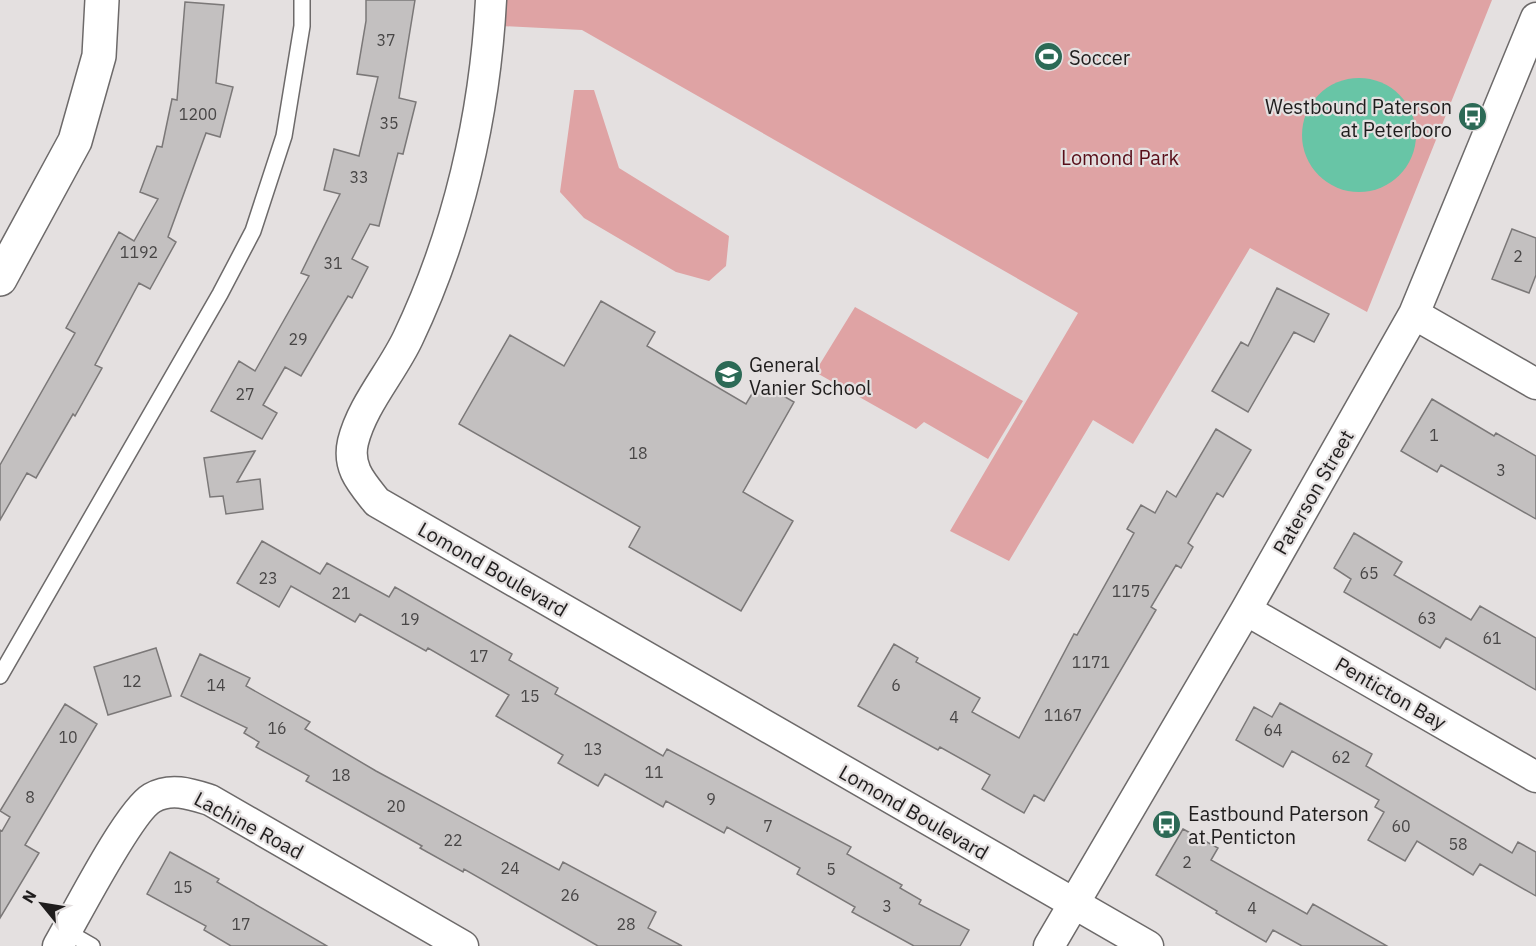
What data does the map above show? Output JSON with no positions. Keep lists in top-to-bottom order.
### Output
{
  "streets": {
    "street": [
      "Paterson Street",
      "Lomond Boulevard",
      "Penticton Bay",
      "Lachine Road"
    ]
  },
  "crossings": [
    ["Paterson Street", "Lomond Boulevard"],
    ["Paterson Street", "Penticton Bay"]
  ],
  "parks": ["Lomond Park"],
  "places": {
    "sports": ["Soccer"],
    "bus stop": ["Westbound Paterson at Peterboro", "Eastbound Paterson at Penticton"],
    "school or university": ["General Vanier School"]
  },
  "house_numbers": [
    "37",
    "1200",
    "35",
    "33",
    "1192",
    "2",
    "31",
    "29",
    "27",
    "1",
    "18",
    "3",
    "65",
    "23",
    "1175",
    "21",
    "63",
    "19",
    "61",
    "17",
    "1171",
    "12",
    "14",
    "6",
    "15",
    "1167",
    "4",
    "16",
    "64",
    "10",
    "13",
    "62",
    "11",
    "18",
    "8",
    "9",
    "20",
    "7",
    "60",
    "22",
    "58",
    "2",
    "24",
    "5",
    "15",
    "26",
    "3",
    "4",
    "17",
    "28"
  ],
  "north": "top left"
}
